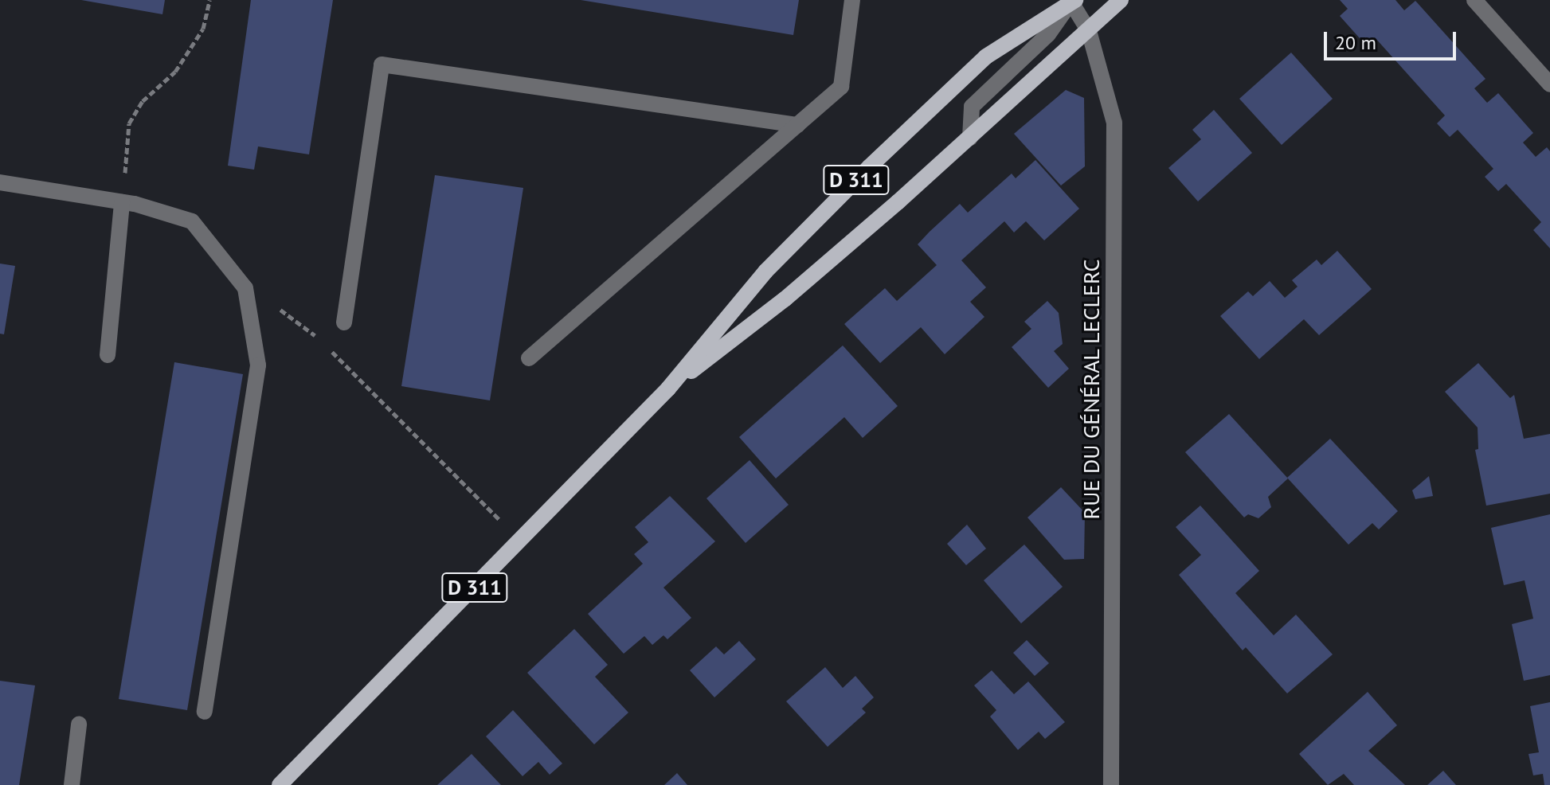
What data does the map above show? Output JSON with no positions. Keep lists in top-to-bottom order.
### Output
{
  "streets": {
    "main road": ["D 311"],
    "street": ["RUE DU GÉNÉRAL LECLERC"]
  },
  "crossings": [
    ["D 311", "RUE DU GÉNÉRAL LECLERC"]
  ],
  "scale_bar": "20 m"
}
